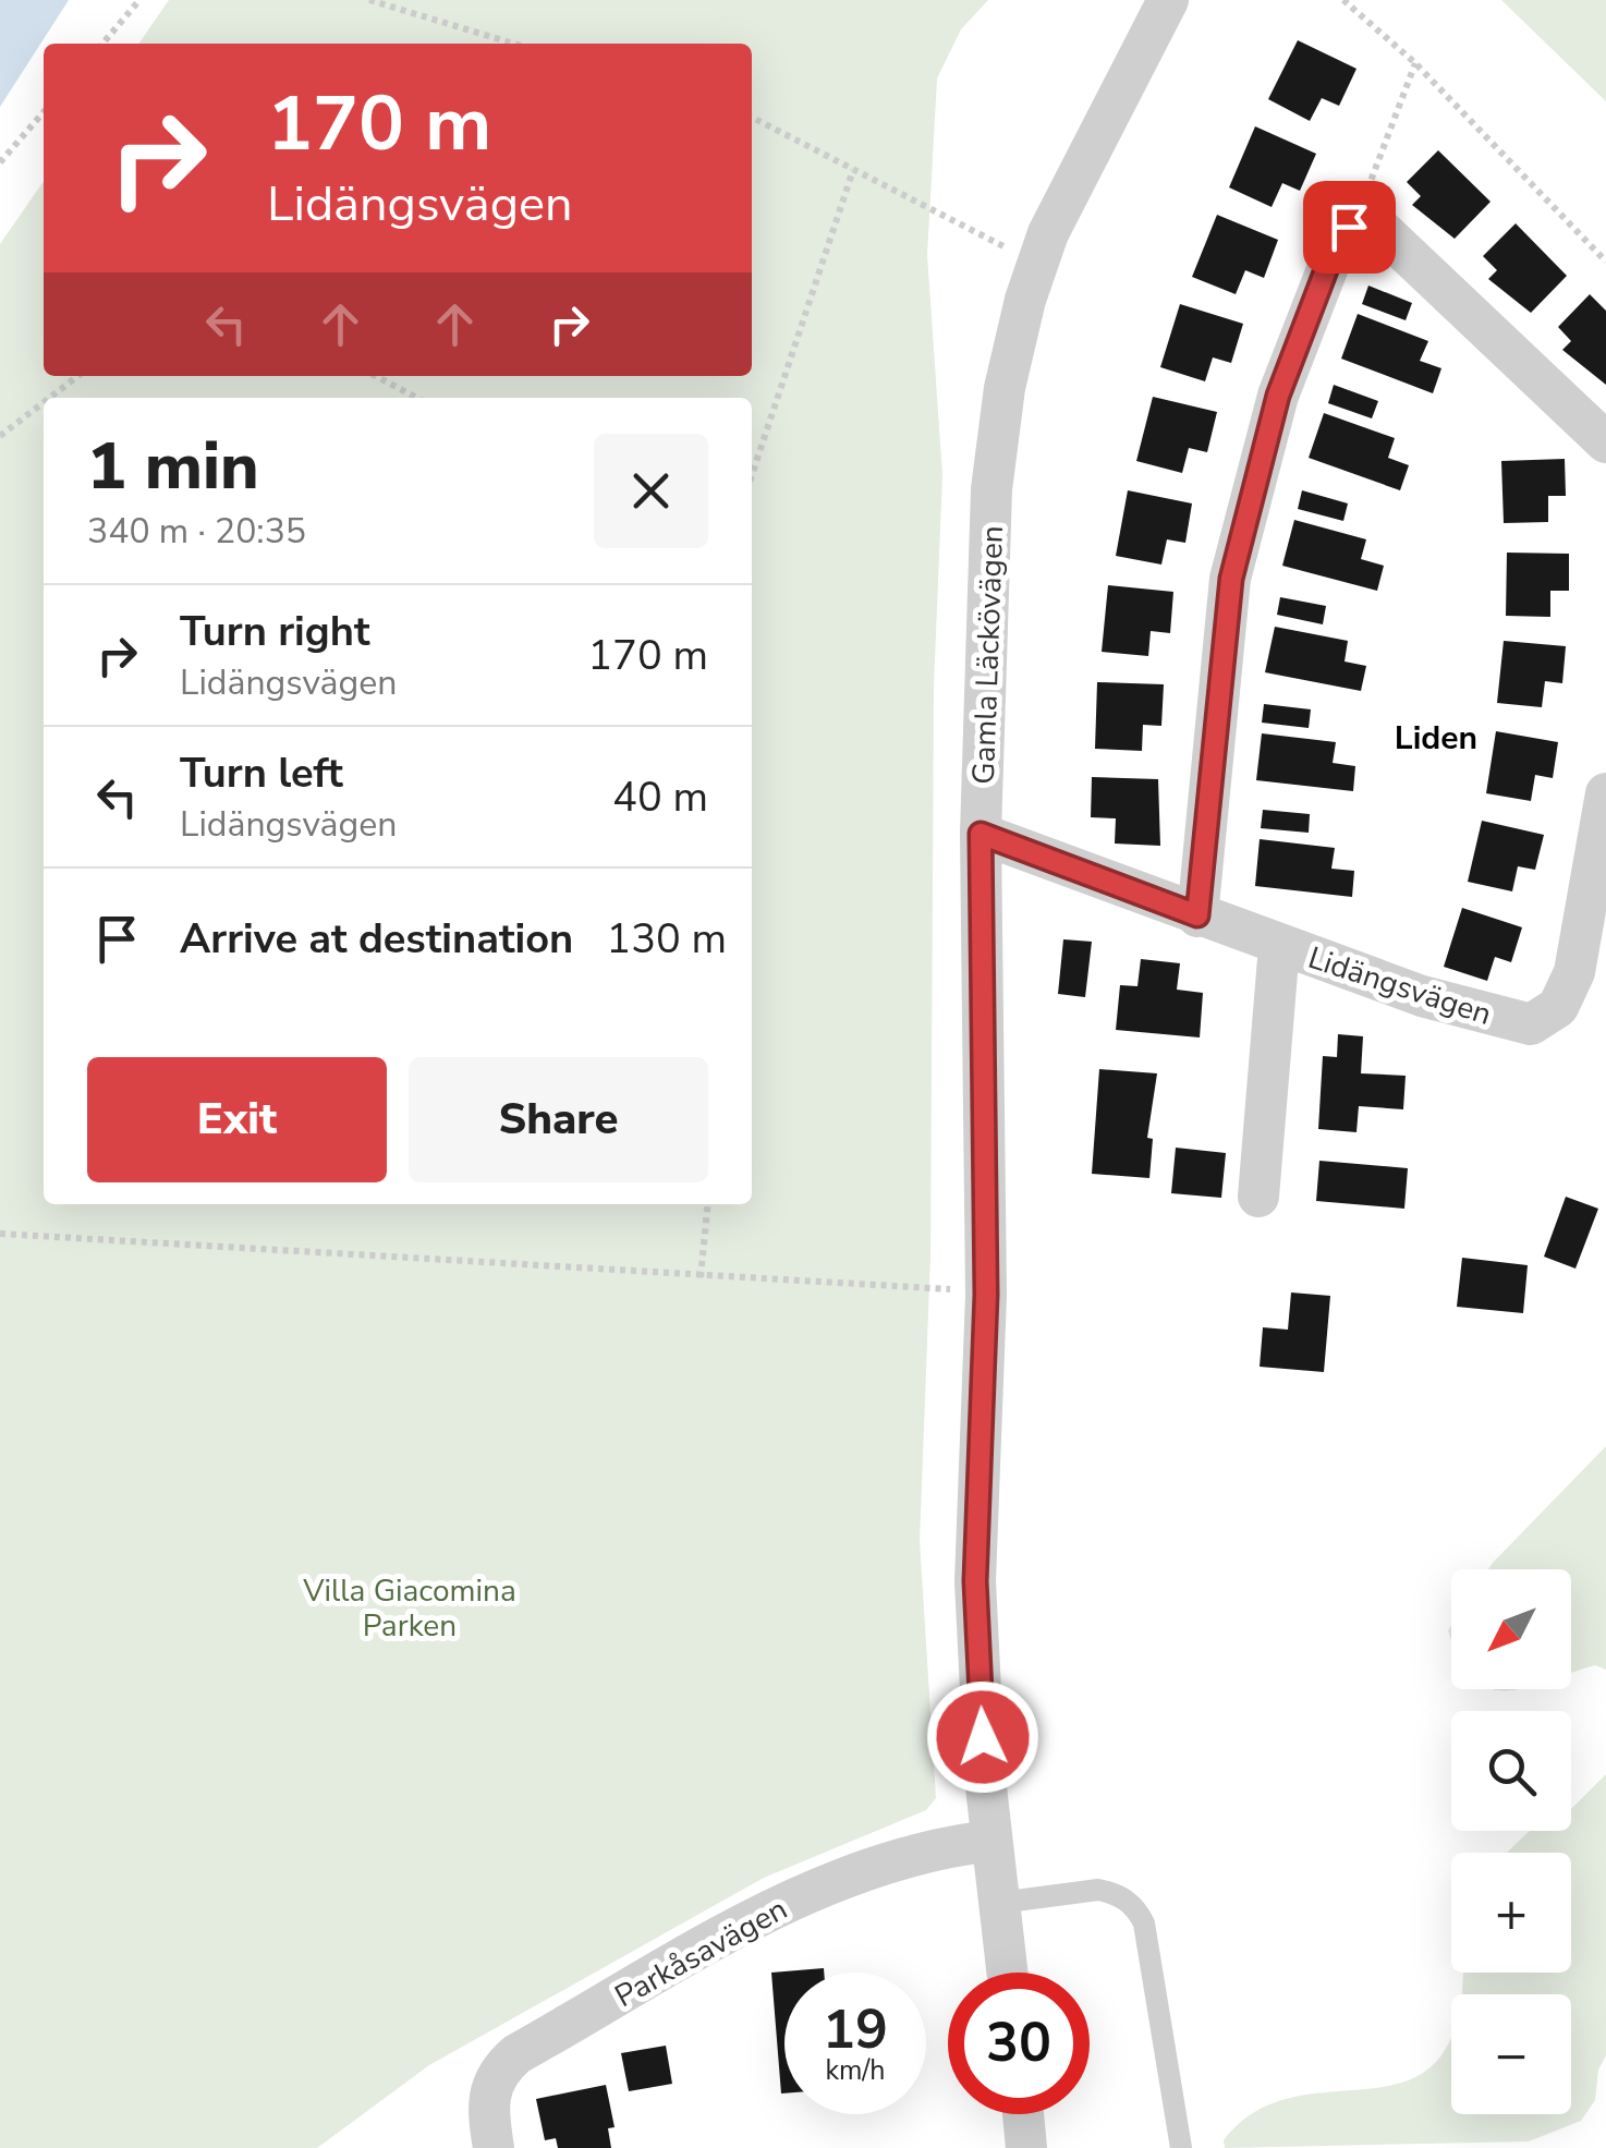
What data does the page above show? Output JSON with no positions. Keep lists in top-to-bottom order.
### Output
{
  "streets": {
    "street": ["Gamla Läckövägen", "Lidängsvägen", "Parkåsavägen"]
  },
  "crossings": [
    ["Gamla Läckövägen", "Lidängsvägen"],
    ["Gamla Läckövägen", "Parkåsavägen"]
  ],
  "districts": ["Liden"],
  "parks": ["Villa Giacomina Parken"],
  "north": "bottom left",
  "page": {
    "turn": ["170 m", "Lidängsvägen"],
    "heading": ["1 min", "340 m · 20:35"],
    "list": [
      {
        "name": "Turn right",
        "note": "Lidängsvägen",
        "value": "170 m"
      },
      {
        "name": "Turn left",
        "note": "Lidängsvägen",
        "value": "40 m"
      },
      {
        "name": "Arrive at destination",
        "value": "130 m"
      }
    ],
    "buttons": ["Exit", "Share"],
    "map_buttons": ["+", "−"],
    "speed": "19 km/h",
    "limit": "30"
  }
}
